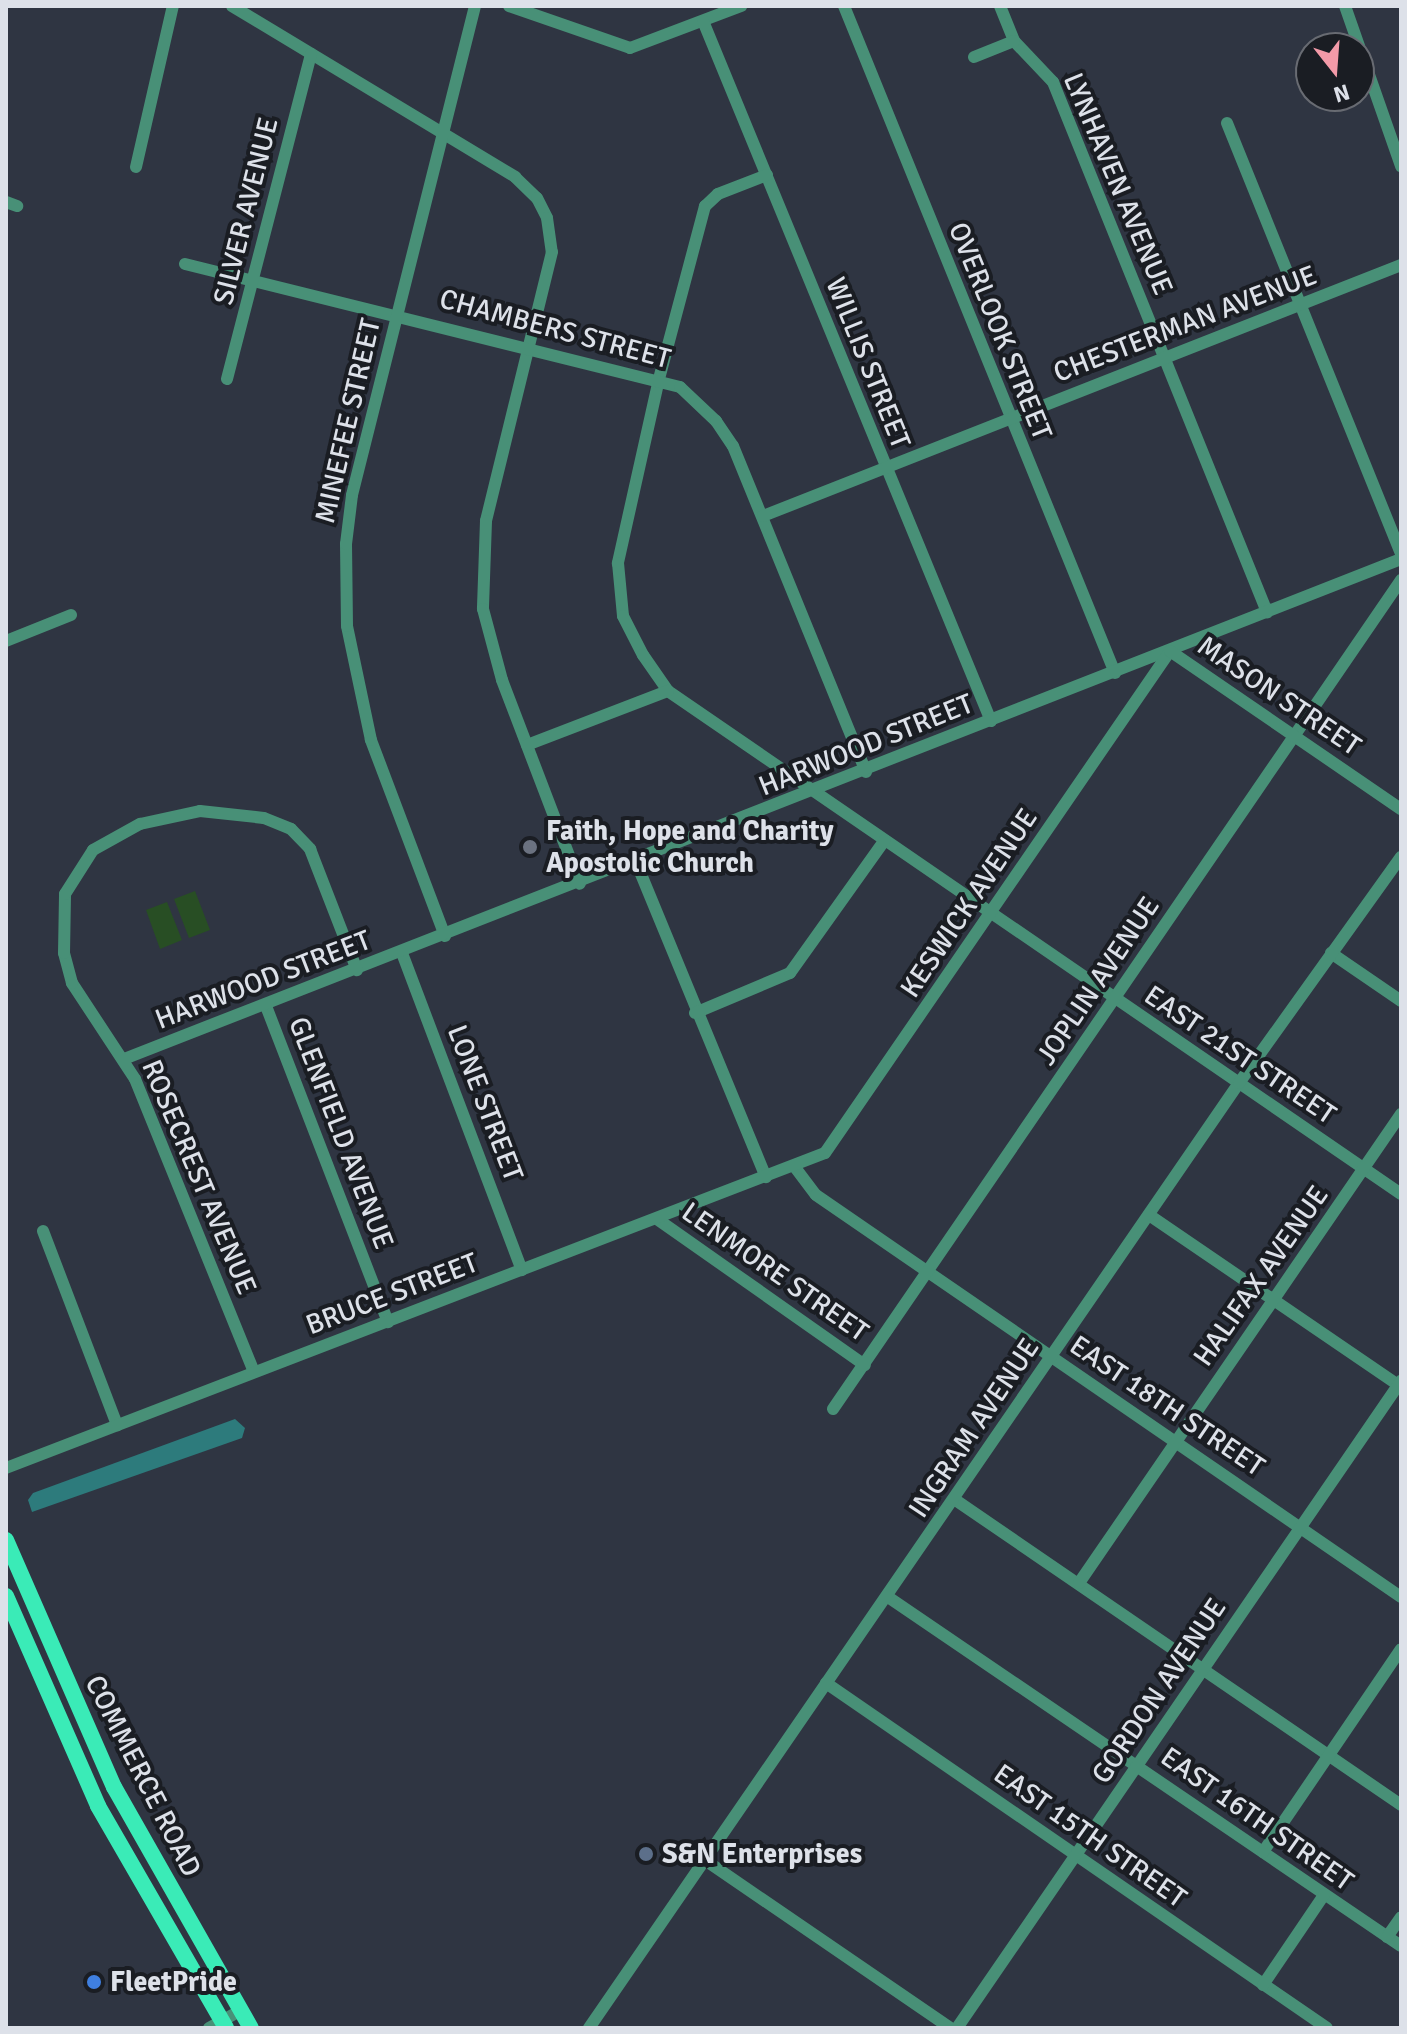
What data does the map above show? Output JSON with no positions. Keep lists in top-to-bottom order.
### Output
{
  "streets": {
    "main road": ["COMMERCE ROAD"],
    "street": [
      "LYNHAVEN AVENUE",
      "SILVER AVENUE",
      "CHESTERMAN AVENUE",
      "CHAMBERS STREET",
      "OVERLOOK STREET",
      "WILLIS STREET",
      "MINEFEE STREET",
      "MASON STREET",
      "HARWOOD STREET",
      "KESWICK AVENUE",
      "JOPLIN AVENUE",
      "EAST 21ST STREET",
      "LONE STREET",
      "GLENFIELD AVENUE",
      "ROSECREST AVENUE",
      "LENMORE STREET",
      "HALIFAX AVENUE",
      "BRUCE STREET",
      "EAST 18TH STREET",
      "INGRAM AVENUE",
      "GORDON AVENUE",
      "EAST 16TH STREET",
      "EAST 15TH STREET"
    ]
  },
  "crossings": [
    ["LYNHAVEN AVENUE", "CHESTERMAN AVENUE"],
    ["LYNHAVEN AVENUE", "HARWOOD STREET"],
    ["SILVER AVENUE", "CHAMBERS STREET"],
    ["CHESTERMAN AVENUE", "CHAMBERS STREET"],
    ["CHESTERMAN AVENUE", "OVERLOOK STREET"],
    ["CHESTERMAN AVENUE", "WILLIS STREET"],
    ["CHAMBERS STREET", "MINEFEE STREET"],
    ["CHAMBERS STREET", "HARWOOD STREET"],
    ["OVERLOOK STREET", "HARWOOD STREET"],
    ["WILLIS STREET", "HARWOOD STREET"],
    ["MINEFEE STREET", "HARWOOD STREET"],
    ["MASON STREET", "HARWOOD STREET"],
    ["MASON STREET", "KESWICK AVENUE"],
    ["MASON STREET", "JOPLIN AVENUE"],
    ["HARWOOD STREET", "KESWICK AVENUE"],
    ["HARWOOD STREET", "EAST 21ST STREET"],
    ["HARWOOD STREET", "LONE STREET"],
    ["HARWOOD STREET", "GLENFIELD AVENUE"],
    ["HARWOOD STREET", "ROSECREST AVENUE"],
    ["KESWICK AVENUE", "EAST 21ST STREET"],
    ["KESWICK AVENUE", "BRUCE STREET"],
    ["KESWICK AVENUE", "EAST 18TH STREET"],
    ["JOPLIN AVENUE", "EAST 21ST STREET"],
    ["JOPLIN AVENUE", "LENMORE STREET"],
    ["JOPLIN AVENUE", "EAST 18TH STREET"],
    ["EAST 21ST STREET", "HALIFAX AVENUE"],
    ["EAST 21ST STREET", "INGRAM AVENUE"],
    ["LONE STREET", "BRUCE STREET"],
    ["GLENFIELD AVENUE", "ROSECREST AVENUE"],
    ["GLENFIELD AVENUE", "BRUCE STREET"],
    ["ROSECREST AVENUE", "BRUCE STREET"],
    ["LENMORE STREET", "BRUCE STREET"],
    ["HALIFAX AVENUE", "EAST 18TH STREET"],
    ["BRUCE STREET", "EAST 18TH STREET"],
    ["EAST 18TH STREET", "INGRAM AVENUE"],
    ["EAST 18TH STREET", "GORDON AVENUE"],
    ["INGRAM AVENUE", "EAST 16TH STREET"],
    ["INGRAM AVENUE", "EAST 15TH STREET"],
    ["GORDON AVENUE", "EAST 16TH STREET"],
    ["GORDON AVENUE", "EAST 15TH STREET"]
  ],
  "places": ["Faith, Hope and Charity Apostolic Church", "S&N Enterprises", "FleetPride"],
  "north": "bottom"
}
